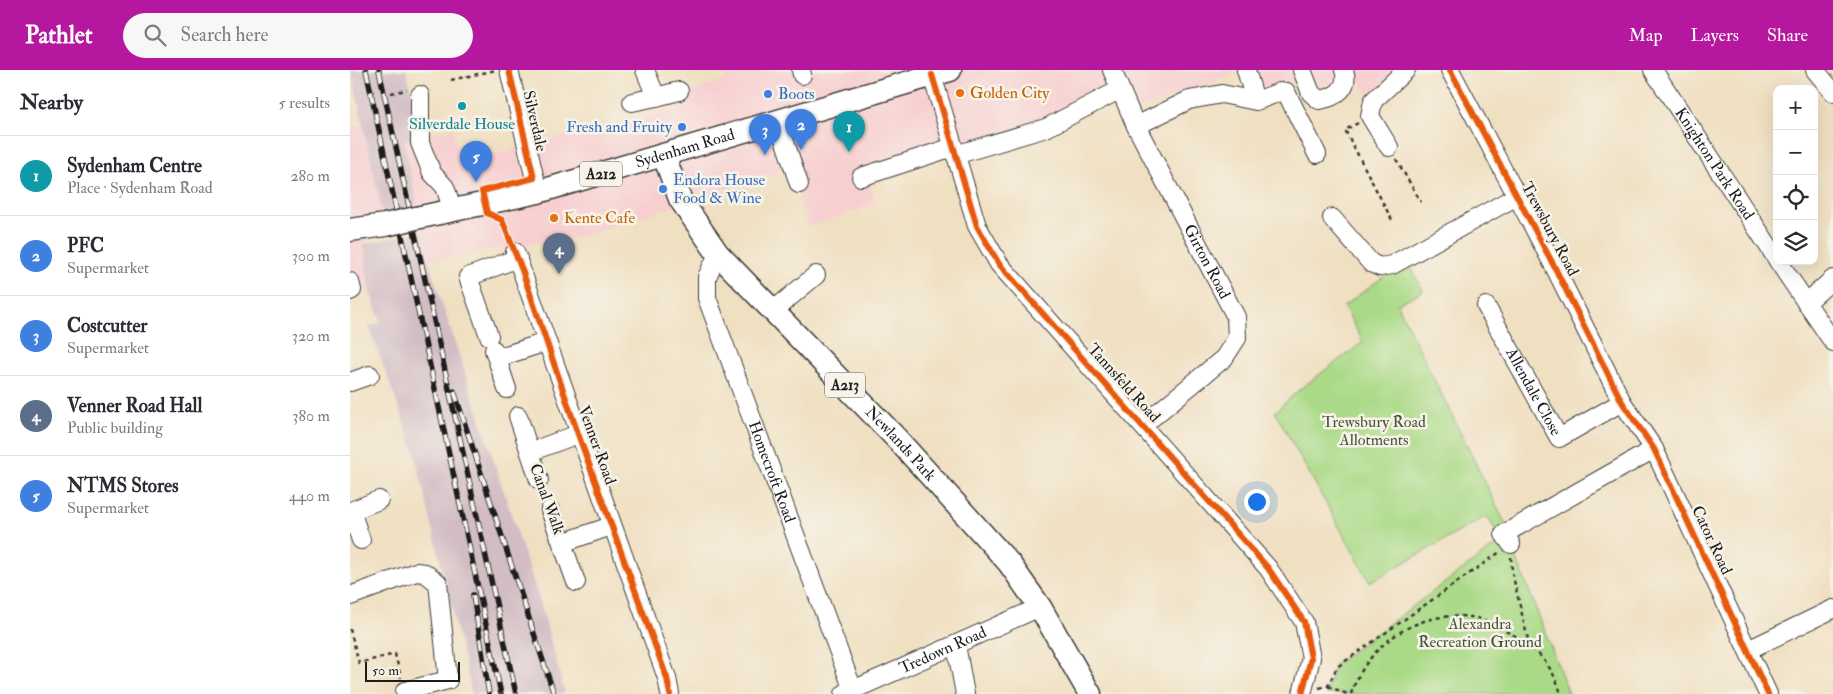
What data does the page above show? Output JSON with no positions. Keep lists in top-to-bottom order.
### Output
{
  "streets": {
    "main road": [
      "Sydenham Road",
      "A212",
      "A213",
      "Newlands Park"
    ],
    "street": [
      "Silverdale",
      "Knighton Park Road",
      "Trewsbury Road",
      "Girton Road",
      "Tannsfeld Road",
      "Allendale Close",
      "Venner Road",
      "Homecroft Road",
      "Canal Walk",
      "Cator Road",
      "Tredown Road"
    ]
  },
  "crossings": [
    ["Silverdale", "Sydenham Road"],
    ["Sydenham Road", "Tannsfeld Road"],
    ["Sydenham Road", "Newlands Park"],
    ["Trewsbury Road", "Allendale Close"],
    ["Trewsbury Road", "Cator Road"],
    ["Girton Road", "Tannsfeld Road"],
    ["Allendale Close", "Cator Road"],
    ["Newlands Park", "Homecroft Road"],
    ["Newlands Park", "Tredown Road"],
    ["Homecroft Road", "Tredown Road"]
  ],
  "parks": ["Trewsbury Road Allotments", "Alexandra Recreation Ground"],
  "places": [
    "Golden City",
    "Boots",
    "Silverdale House",
    "Fresh and Fruity",
    "Endora House Food & Wine",
    "Kente Cafe"
  ],
  "scale_bar": "50 m",
  "page": {
    "header": "Pathlet",
    "search": "Search here",
    "nav": ["Map", "Layers", "Share"],
    "heading": ["Nearby", "5 results"],
    "map_buttons": ["+", "−"],
    "pins": [
      "2",
      "1",
      "3",
      "5",
      "4"
    ],
    "list": [
      {
        "mark": "1",
        "name": "Sydenham Centre",
        "note": "Place · Sydenham Road",
        "value": "280 m"
      },
      {
        "mark": "2",
        "name": "PFC",
        "note": "Supermarket",
        "value": "300 m"
      },
      {
        "mark": "3",
        "name": "Costcutter",
        "note": "Supermarket",
        "value": "320 m"
      },
      {
        "mark": "4",
        "name": "Venner Road Hall",
        "note": "Public building",
        "value": "380 m"
      },
      {
        "mark": "5",
        "name": "NTMS Stores",
        "note": "Supermarket",
        "value": "440 m"
      }
    ],
    "scale": "50 m"
  }
}
